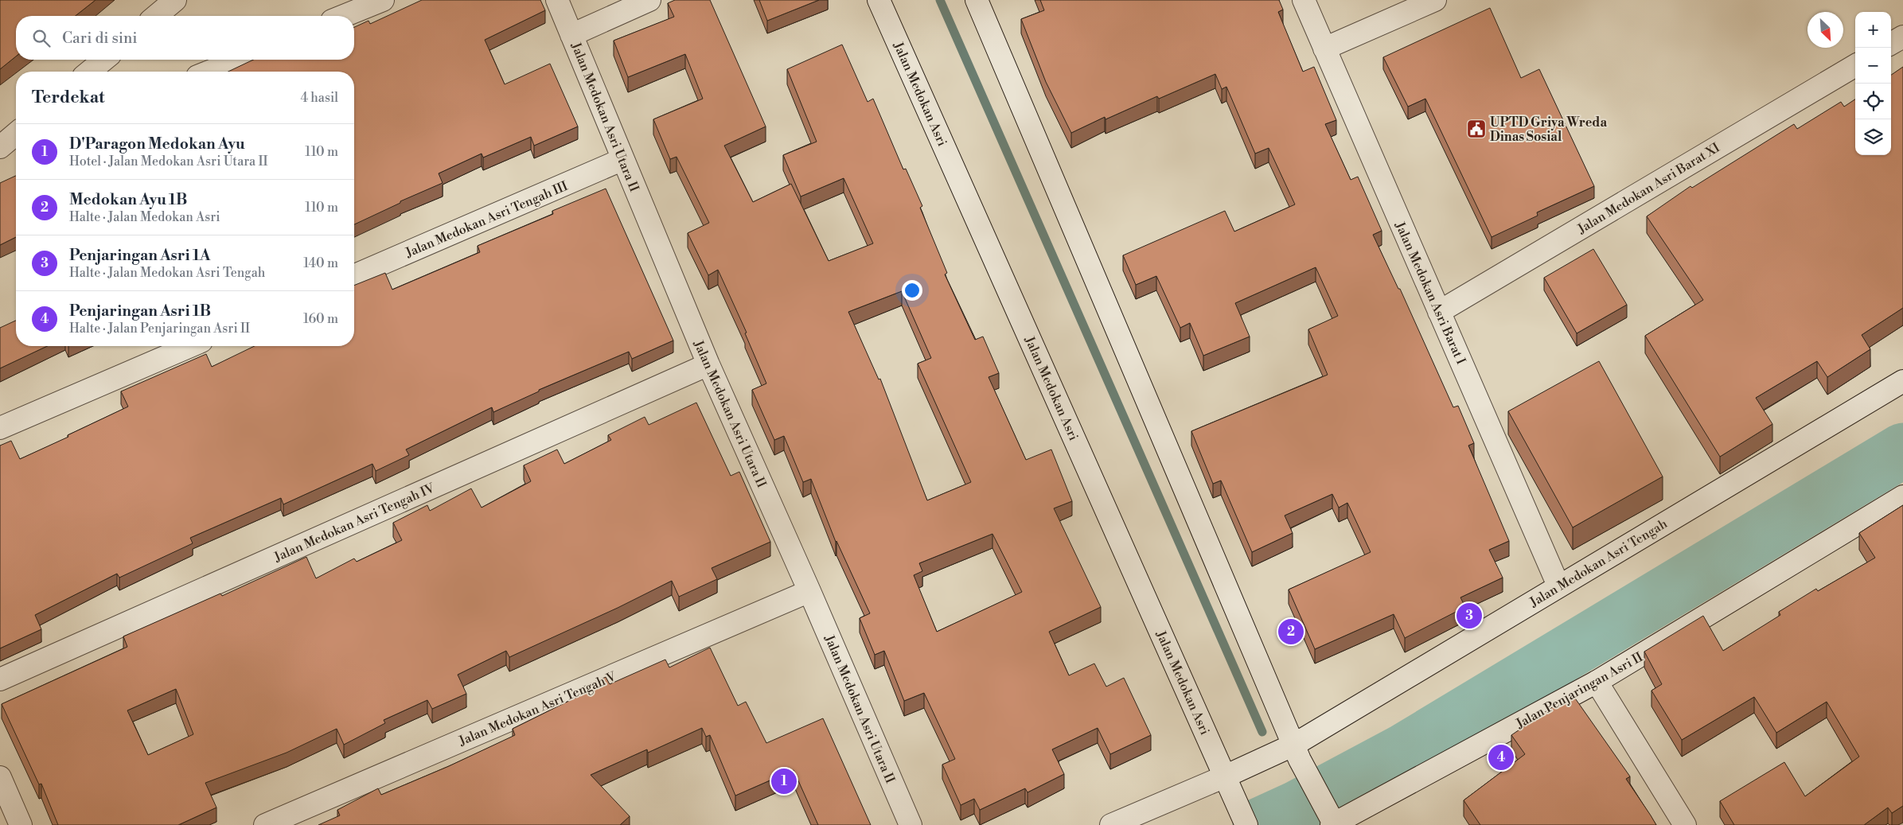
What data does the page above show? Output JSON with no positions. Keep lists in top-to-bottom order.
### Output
{
  "streets": {
    "street": [
      "Jalan Medokan Asri",
      "Jalan Medokan Asri Utara II",
      "Jalan Medokan Asri Barat XI",
      "Jalan Medokan Asri Tengah III",
      "Jalan Medokan Asri Barat I",
      "Jalan Medokan Asri Tengah IV",
      "Jalan Medokan Asri Tengah",
      "Jalan Penjaringan Asri II",
      "Jalan Medokan Asri Tengah V"
    ]
  },
  "crossings": [
    ["Jalan Medokan Asri Utara II", "Jalan Medokan Asri Tengah III"],
    ["Jalan Medokan Asri Utara II", "Jalan Medokan Asri Tengah IV"],
    ["Jalan Medokan Asri Utara II", "Jalan Medokan Asri Tengah V"],
    ["Jalan Medokan Asri Barat XI", "Jalan Medokan Asri Barat I"],
    ["Jalan Medokan Asri Barat I", "Jalan Medokan Asri Tengah"]
  ],
  "places": {
    "public building": ["UPTD Griya Wreda Dinas Sosial"]
  },
  "north": "bottom right",
  "page": {
    "map_buttons": ["+", "−"],
    "search": "Cari di sini",
    "heading": ["Terdekat", "4 hasil"],
    "list": [
      {
        "mark": "1",
        "name": "D'Paragon Medokan Ayu",
        "note": "Hotel · Jalan Medokan Asri Utara II",
        "value": "110 m"
      },
      {
        "mark": "2",
        "name": "Medokan Ayu 1B",
        "note": "Halte · Jalan Medokan Asri",
        "value": "110 m"
      },
      {
        "mark": "3",
        "name": "Penjaringan Asri 1A",
        "note": "Halte · Jalan Medokan Asri Tengah",
        "value": "140 m"
      },
      {
        "mark": "4",
        "name": "Penjaringan Asri 1B",
        "note": "Halte · Jalan Penjaringan Asri II",
        "value": "160 m"
      }
    ],
    "pins": [
      "3",
      "2",
      "4",
      "1"
    ]
  }
}
